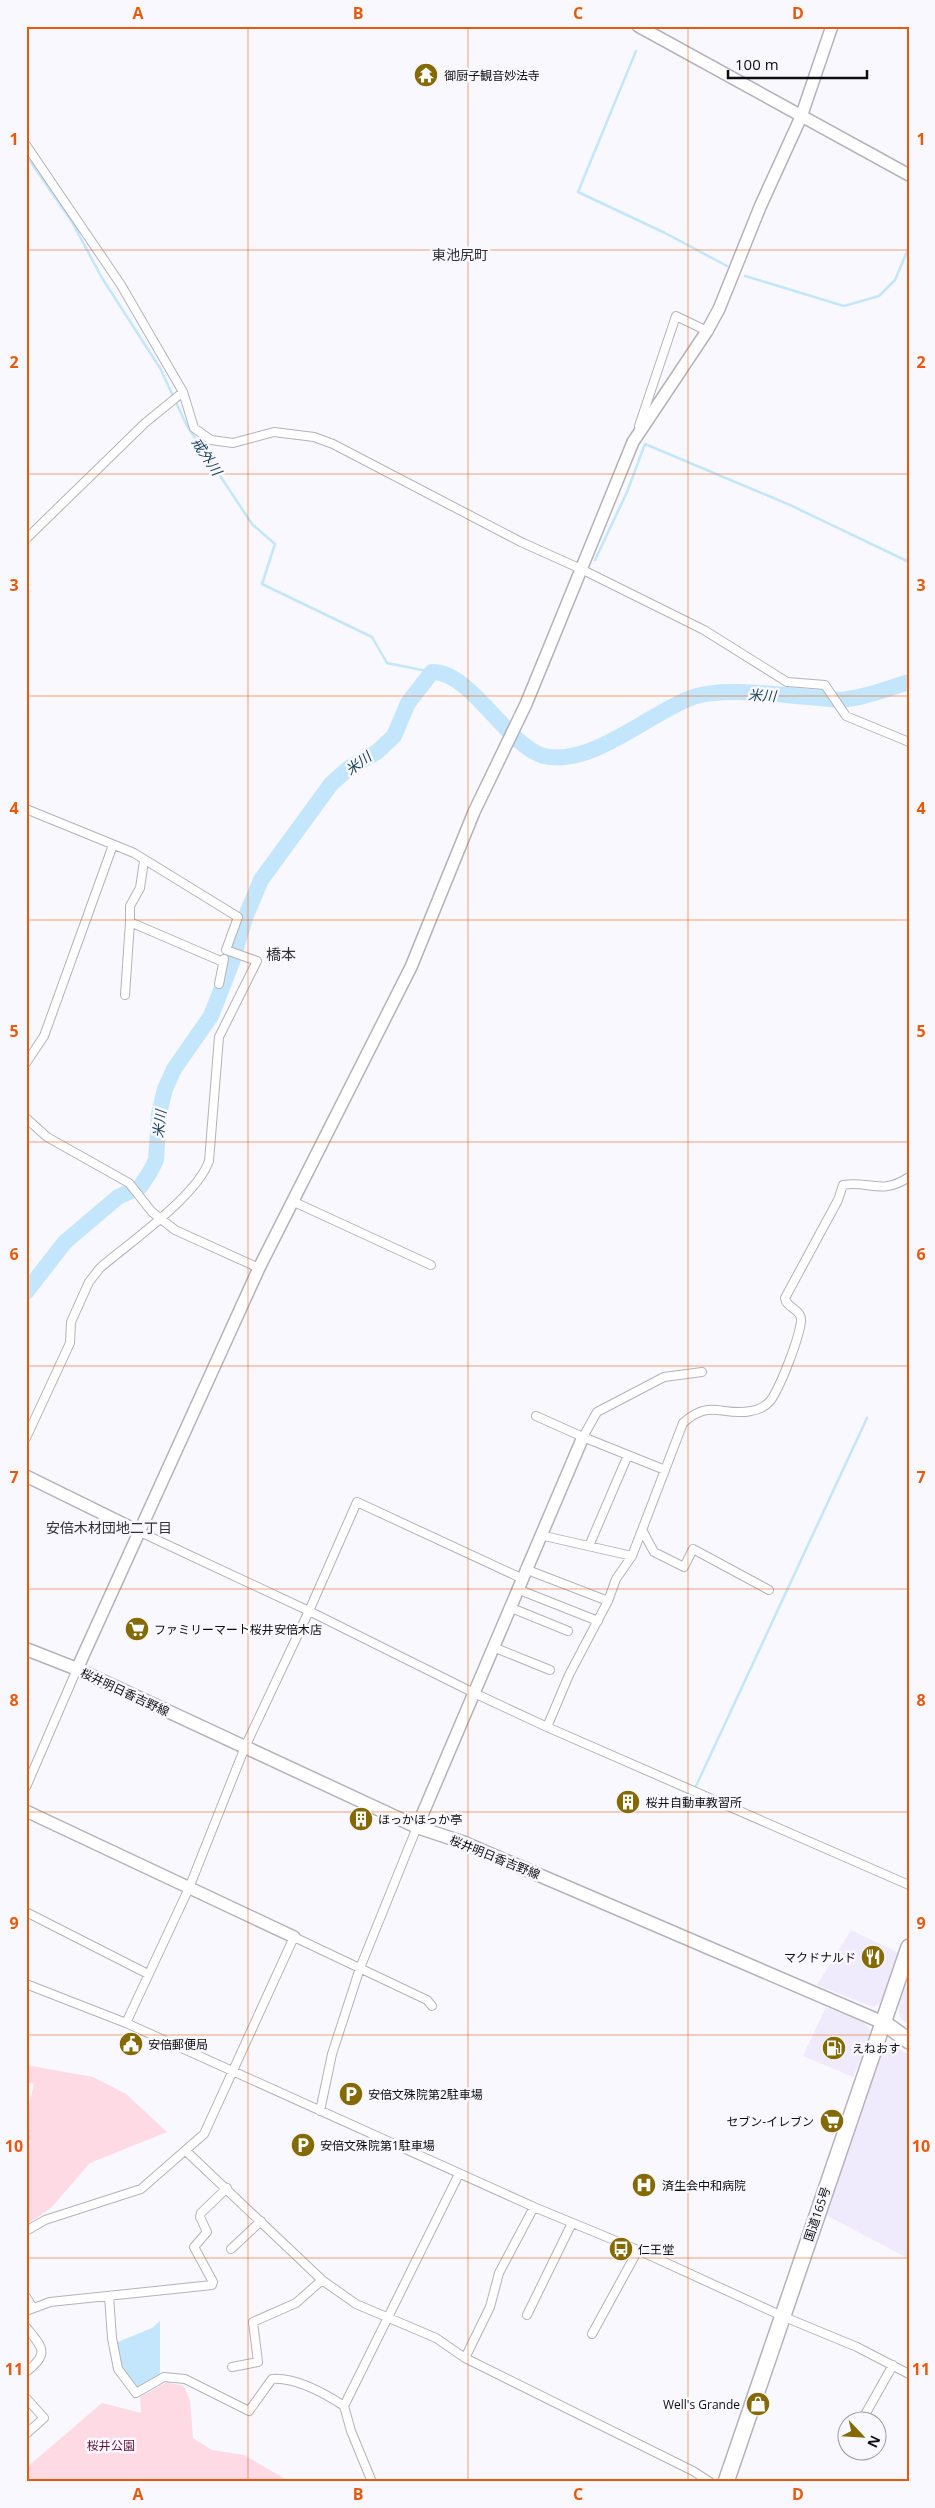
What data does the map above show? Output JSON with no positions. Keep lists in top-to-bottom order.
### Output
{
  "streets": {
    "highway": ["国道165号"],
    "main road": ["桜井明日香吉野線"]
  },
  "crossings": [
    ["桜井明日香吉野線", "国道165号"]
  ],
  "districts": ["東池尻町", "橋本", "安倍木材団地二丁目"],
  "water": ["戒外川", "米川"],
  "parks": ["桜井公園"],
  "places": {
    "temple": ["御厨子観音妙法寺"],
    "supermarket": ["ファミリーマート桜井安倍木店", "セブン-イレブン"],
    "building": ["桜井自動車教習所", "ほっかほっか亭"],
    "restaurant": ["マクドナルド"],
    "public building": ["安倍郵便局"],
    "fuel station": ["えねおす"],
    "parking": ["安倍文殊院第2駐車場", "安倍文殊院第1駐車場"],
    "hospital": ["済生会中和病院"],
    "bus stop": ["仁王堂"],
    "shop": ["Well's Grande"]
  },
  "scale_bar": "100 m",
  "north": "bottom right",
  "grid": {
    "columns": [
      "A",
      "B",
      "C",
      "D"
    ],
    "rows": [
      "1",
      "2",
      "3",
      "4",
      "5",
      "6",
      "7",
      "8",
      "9",
      "10",
      "11"
    ]
  }
}
